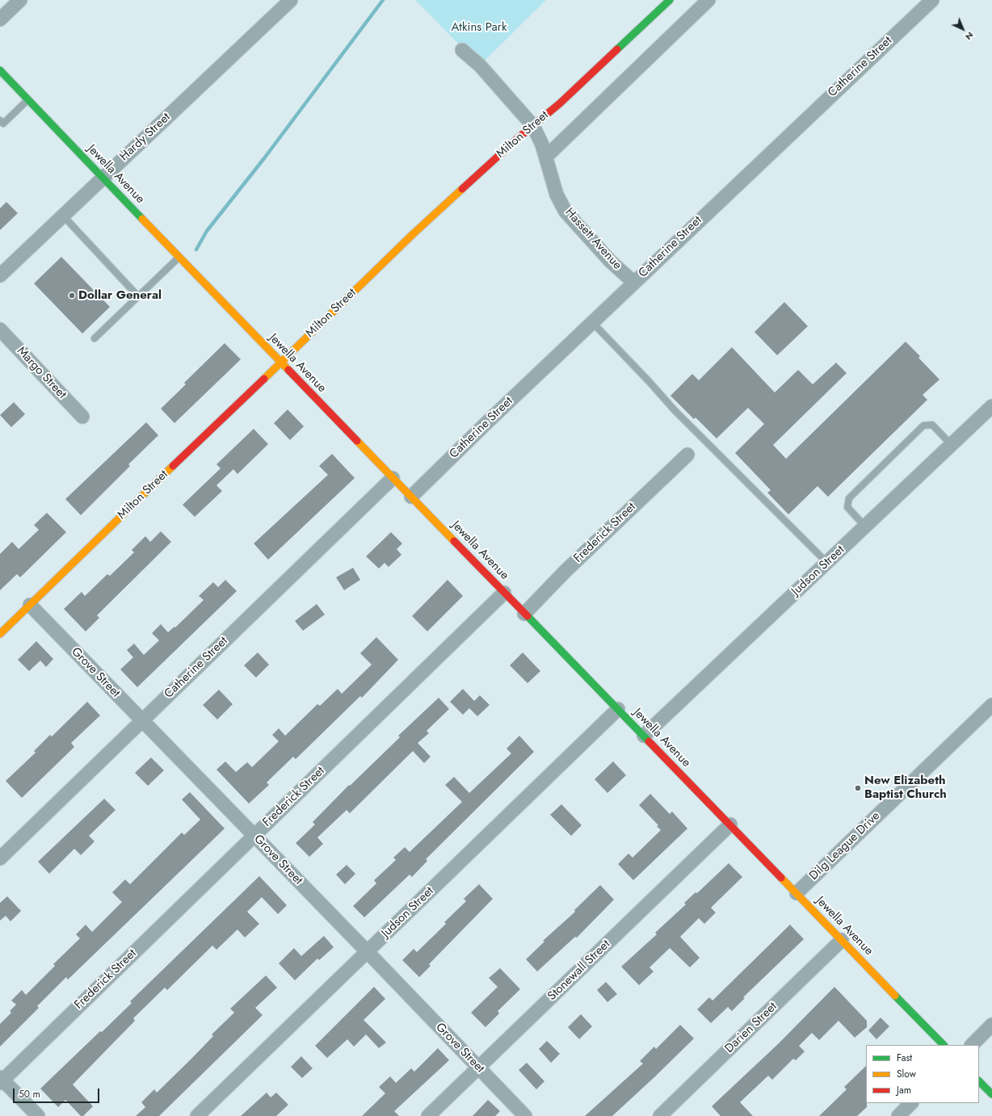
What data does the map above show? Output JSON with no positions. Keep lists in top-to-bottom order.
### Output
{
  "streets": {
    "main road": ["Milton Street", "Jewella Avenue"],
    "street": [
      "Catherine Street",
      "Hardy Street",
      "Hassett Avenue",
      "Margo Street",
      "Frederick Street",
      "Judson Street",
      "Grove Street",
      "Dilg League Drive",
      "Stonewall Street",
      "Darien Street"
    ]
  },
  "crossings": [
    ["Catherine Street", "Jewella Avenue"],
    ["Catherine Street", "Hassett Avenue"],
    ["Catherine Street", "Grove Street"],
    ["Milton Street", "Jewella Avenue"],
    ["Milton Street", "Hassett Avenue"],
    ["Milton Street", "Grove Street"],
    ["Hardy Street", "Jewella Avenue"],
    ["Jewella Avenue", "Frederick Street"],
    ["Jewella Avenue", "Judson Street"],
    ["Jewella Avenue", "Dilg League Drive"],
    ["Jewella Avenue", "Stonewall Street"],
    ["Jewella Avenue", "Darien Street"],
    ["Frederick Street", "Grove Street"],
    ["Judson Street", "Grove Street"],
    ["Grove Street", "Stonewall Street"]
  ],
  "parks": ["Atkins Park"],
  "places": ["Dollar General", "New Elizabeth Baptist Church"],
  "legend": ["Fast", "Slow", "Jam"],
  "scale_bar": "50 m",
  "north": "bottom right"
}
